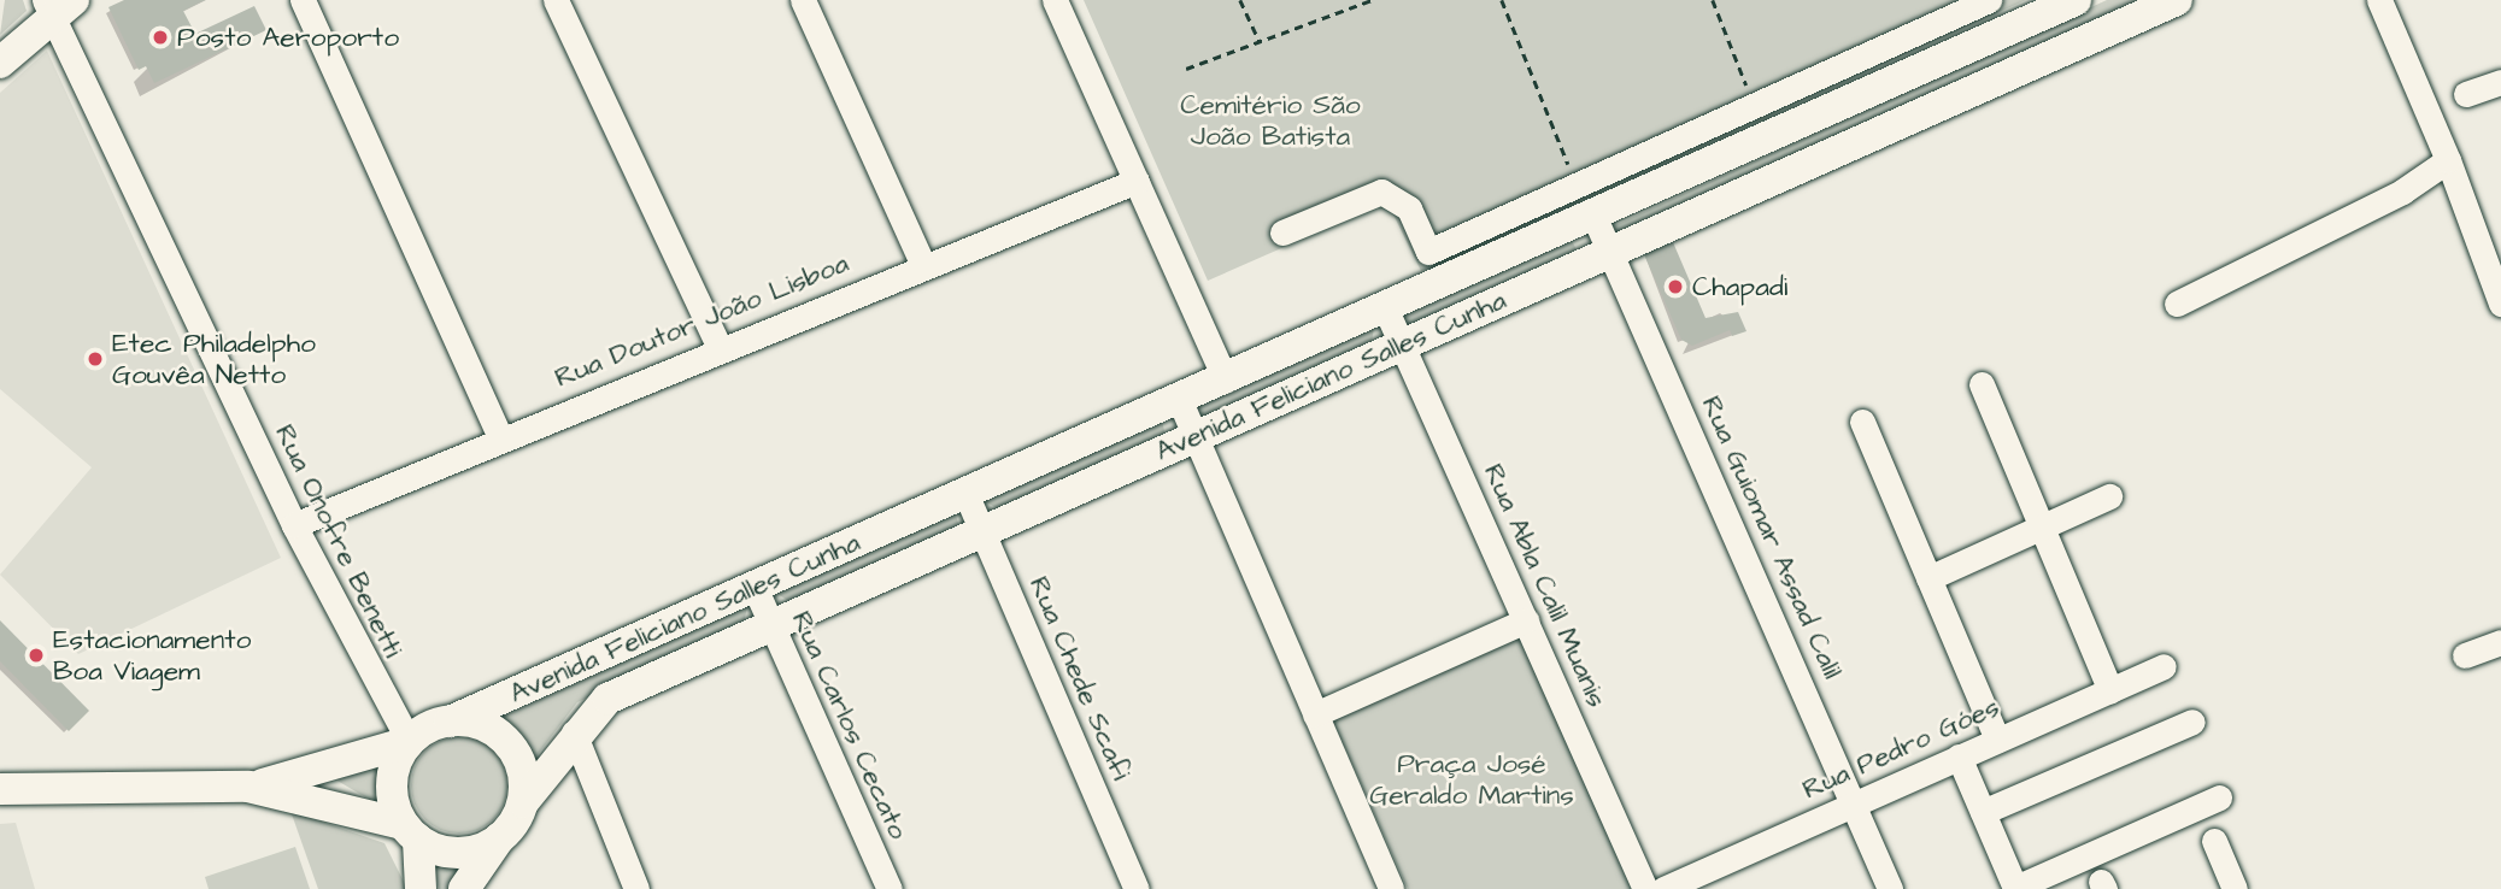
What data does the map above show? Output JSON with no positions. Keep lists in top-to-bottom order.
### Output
{
  "streets": {
    "main road": ["Avenida Feliciano Salles Cunha"],
    "street": [
      "Rua Doutor João Lisboa",
      "Rua Guiomar Assad Calil",
      "Rua Onofre Benetti",
      "Rua Abla Calil Muanis",
      "Rua Chede Scafi",
      "Rua Carlos Cecato",
      "Rua Pedro Góes"
    ]
  },
  "crossings": [
    ["Rua Doutor João Lisboa", "Rua Onofre Benetti"],
    ["Avenida Feliciano Salles Cunha", "Rua Guiomar Assad Calil"],
    ["Avenida Feliciano Salles Cunha", "Rua Onofre Benetti"],
    ["Avenida Feliciano Salles Cunha", "Rua Abla Calil Muanis"],
    ["Avenida Feliciano Salles Cunha", "Rua Chede Scafi"],
    ["Avenida Feliciano Salles Cunha", "Rua Carlos Cecato"],
    ["Rua Guiomar Assad Calil", "Rua Pedro Góes"]
  ],
  "parks": ["Cemitério São João Batista", "Praça José Geraldo Martins"],
  "places": [
    "Posto Aeroporto",
    "Chapadi",
    "Etec Philadelpho Gouvêa Netto",
    "Estacionamento Boa Viagem"
  ]
}
